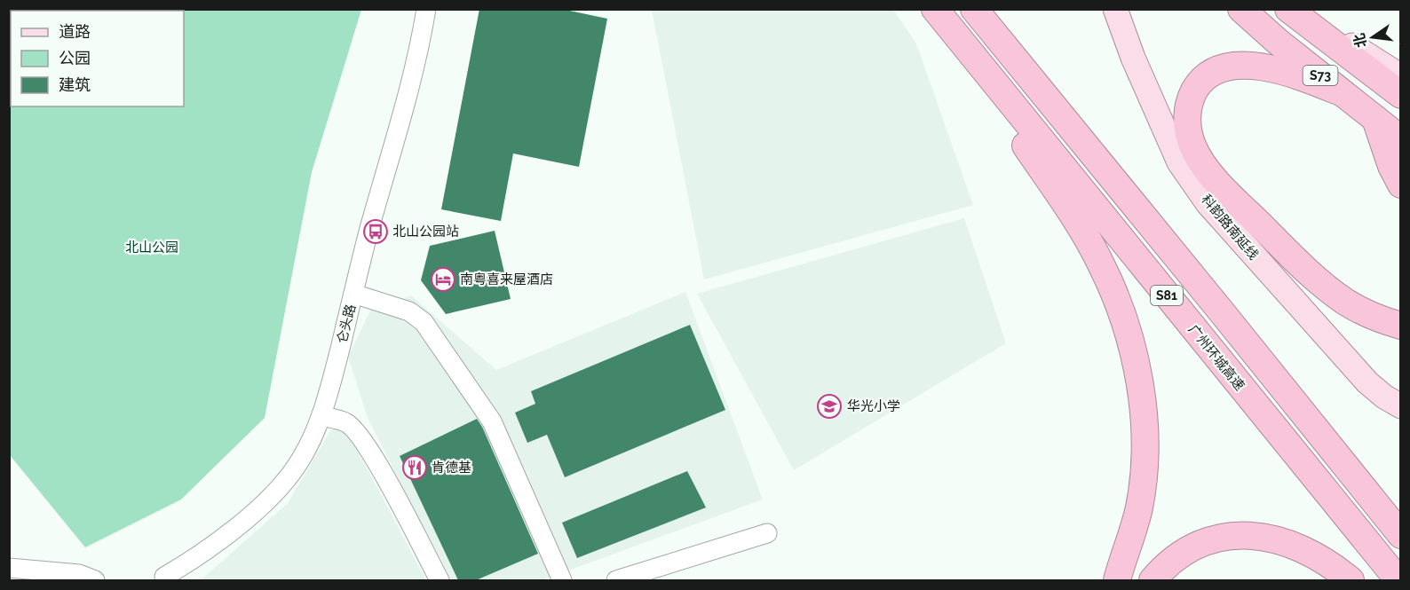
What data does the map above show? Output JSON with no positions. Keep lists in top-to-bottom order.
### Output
{
  "streets": {
    "highway": ["S73", "S81", "广州环城高速"],
    "main road": ["科韵路南延线"],
    "street": ["仑头路"]
  },
  "parks": ["北山公园"],
  "places": {
    "bus stop": ["北山公园站"],
    "hotel": ["南粤喜来屋酒店"],
    "school or university": ["华光小学"],
    "restaurant": ["肯德基"]
  },
  "legend": ["道路", "公园", "建筑"],
  "north": "left"
}
